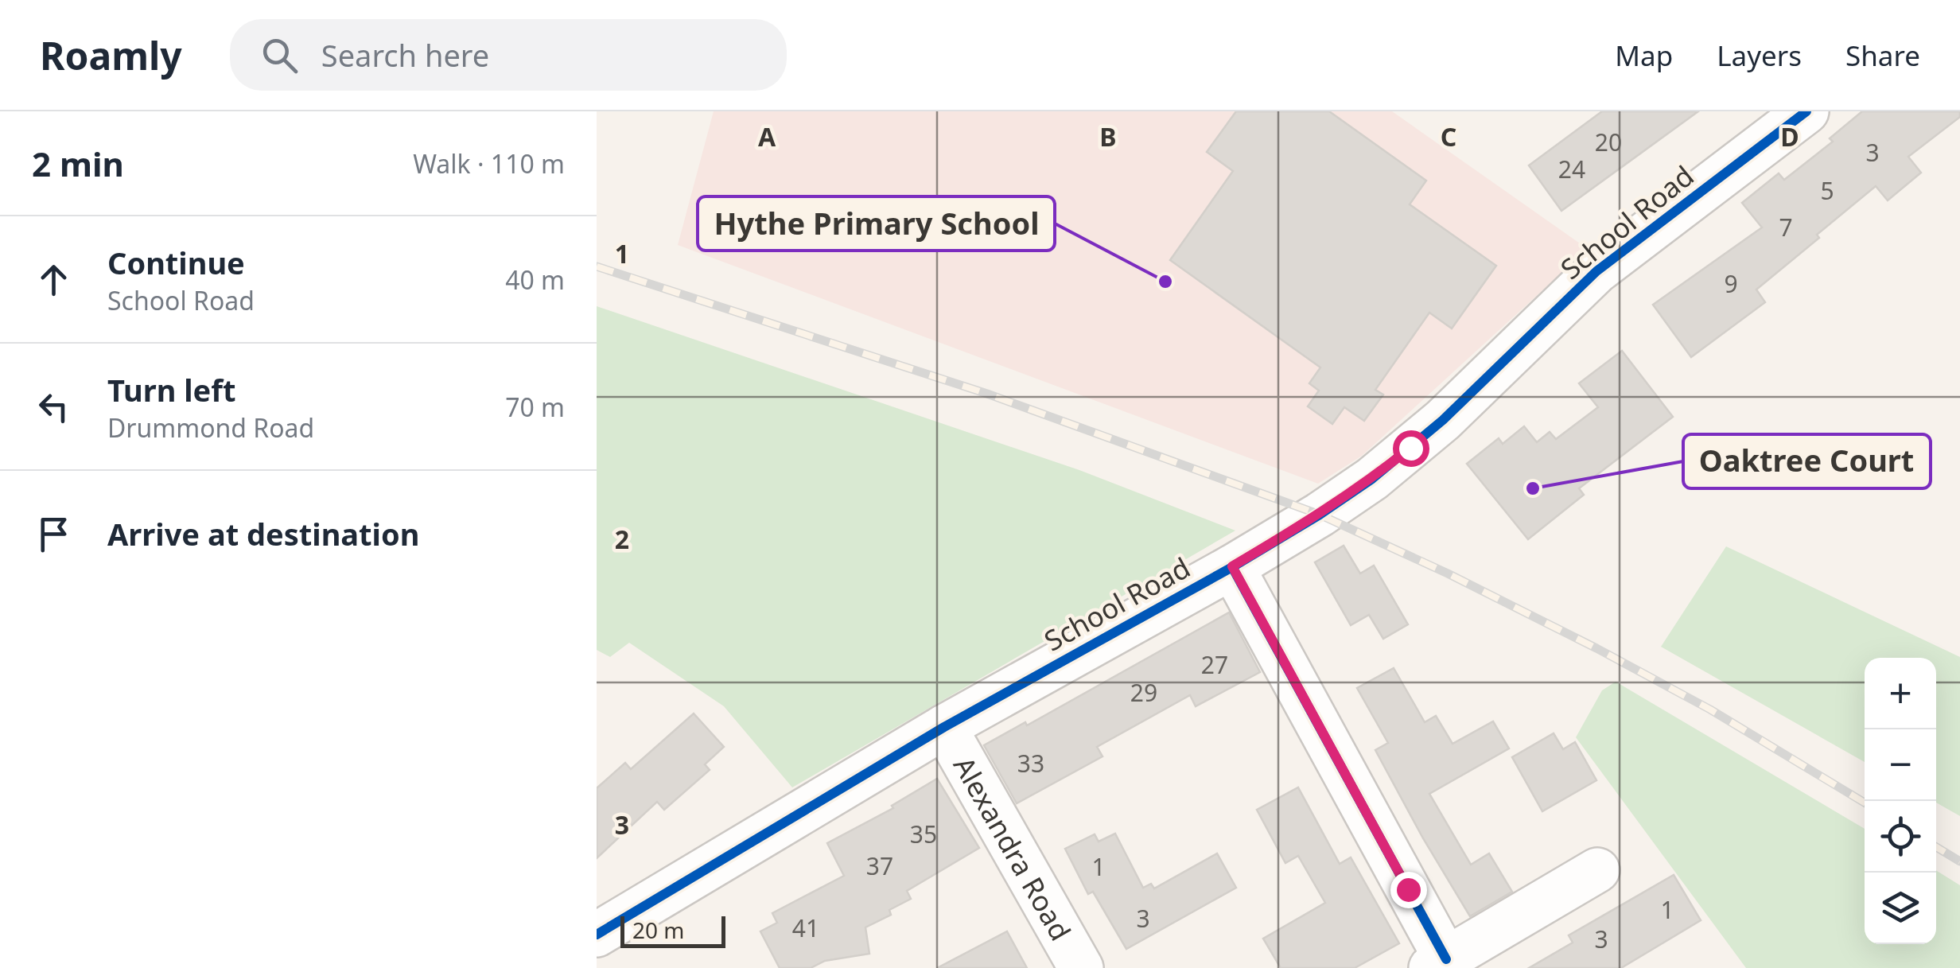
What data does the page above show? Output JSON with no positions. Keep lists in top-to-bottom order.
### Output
{
  "streets": {
    "street": ["School Road", "Alexandra Road"]
  },
  "crossings": [
    ["School Road", "Alexandra Road"]
  ],
  "places": ["Hythe Primary School", "Oaktree Court"],
  "house_numbers": [
    "20",
    "3",
    "24",
    "5",
    "7",
    "9",
    "27",
    "29",
    "33",
    "35",
    "37",
    "1",
    "1",
    "3",
    "41",
    "3"
  ],
  "scale_bar": "20 m",
  "page": {
    "header": "Roamly",
    "search": "Search here",
    "nav": ["Map", "Layers", "Share"],
    "heading": ["2 min", "Walk · 110 m"],
    "list": [
      ["Continue", "School Road", "40 m"],
      ["Turn left", "Drummond Road", "70 m"],
      "Arrive at destination"
    ],
    "map_buttons": ["+", "−"],
    "scale": "20 m"
  },
  "grid": {
    "columns": [
      "A",
      "B",
      "C",
      "D"
    ],
    "rows": ["1", "2", "3"]
  }
}
